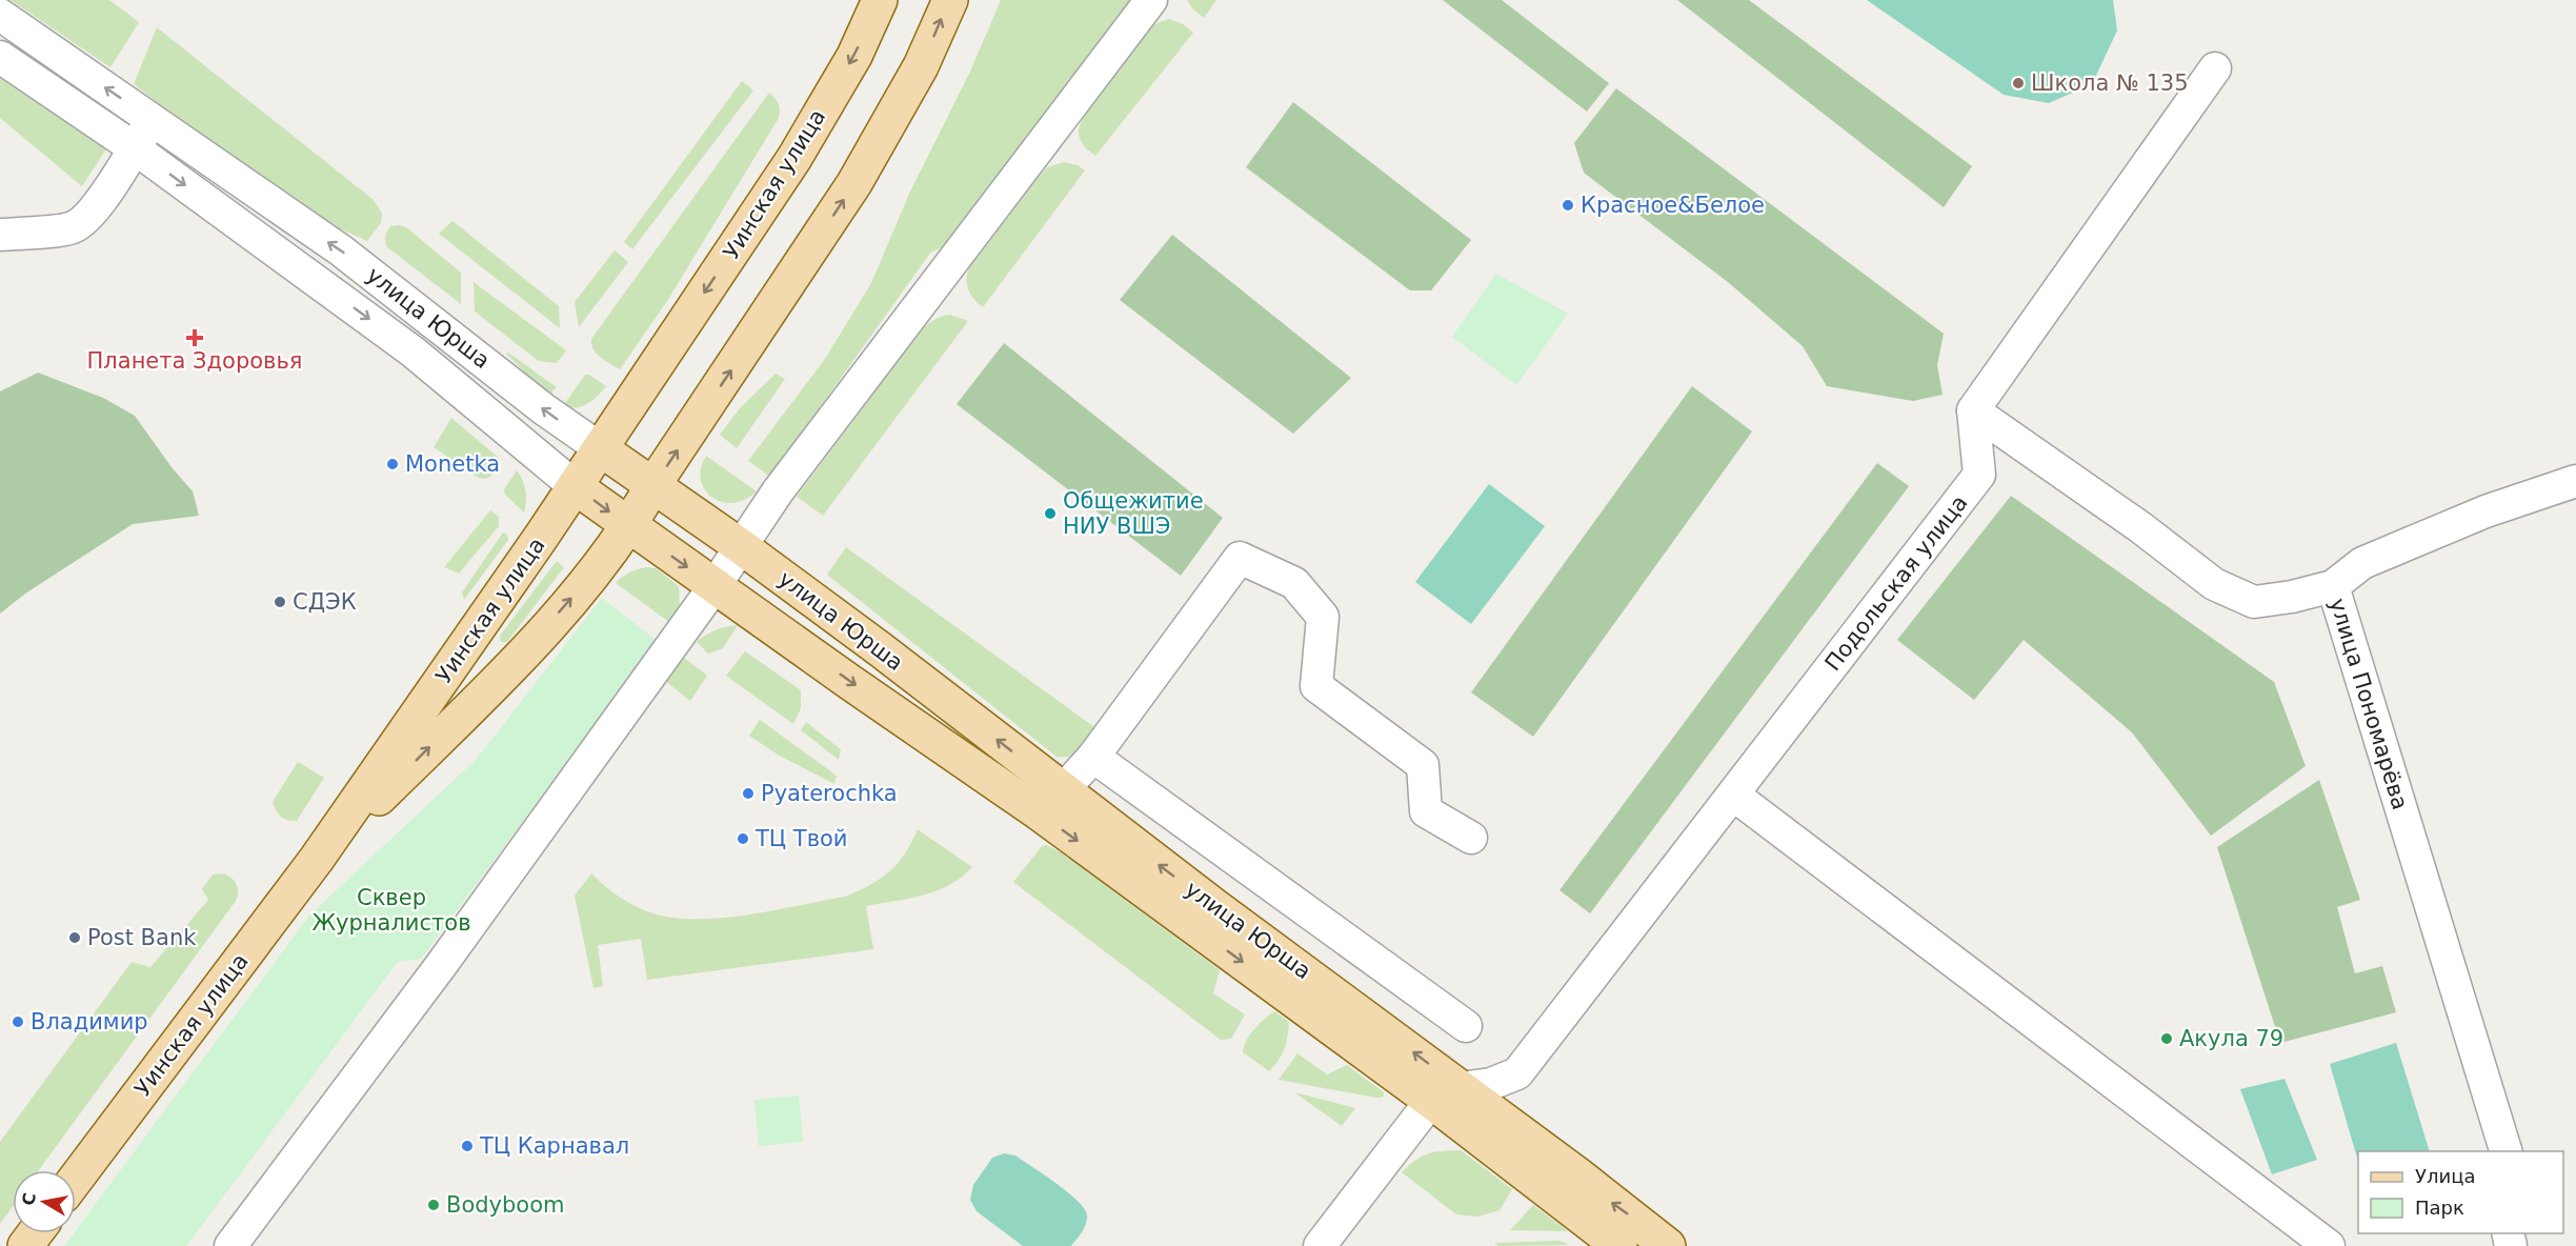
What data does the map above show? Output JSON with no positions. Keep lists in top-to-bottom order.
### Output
{
  "streets": {
    "main road": ["Уинская улица", "улица Юрша"],
    "street": ["Подольская улица", "улица Пономарёва"]
  },
  "crossings": [
    ["Уинская улица", "улица Юрша"],
    ["улица Юрша", "Подольская улица"],
    ["Подольская улица", "улица Пономарёва"]
  ],
  "parks": ["Сквер Журналистов"],
  "places": {
    "other": [
      "Школа № 135",
      "Красное&Белое",
      "Monetka",
      "Общежитие НИУ ВШЭ",
      "СДЭК",
      "Pyaterochka",
      "ТЦ Твой",
      "Post Bank",
      "Владимир",
      "Акула 79",
      "ТЦ Карнавал",
      "Bodyboom"
    ],
    "health": ["Планета Здоровья"]
  },
  "legend": ["Улица", "Парк"],
  "north": "left"
}
